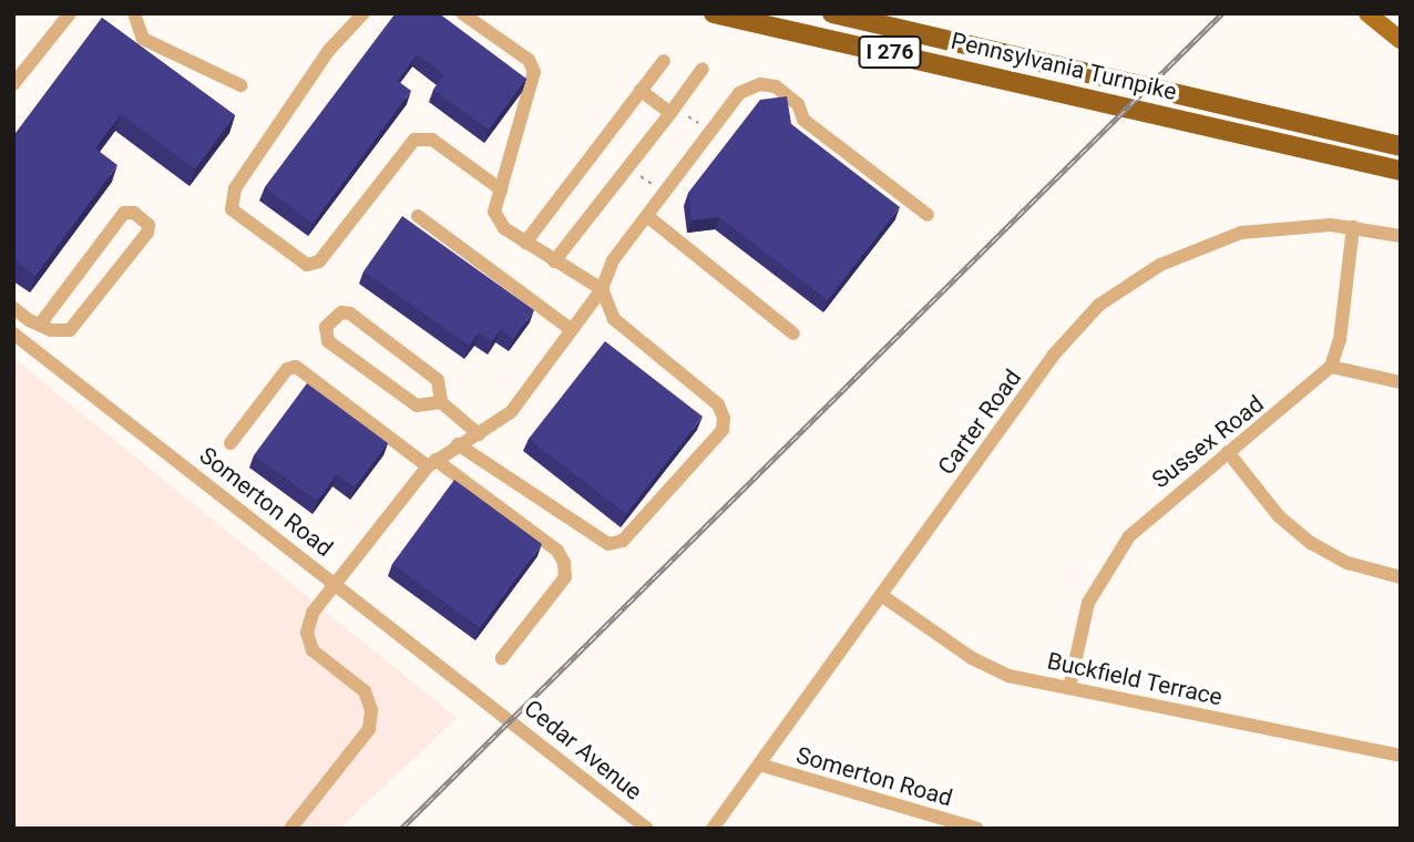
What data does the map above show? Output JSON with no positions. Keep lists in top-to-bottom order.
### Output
{
  "streets": {
    "highway": ["I 276", "Pennsylvania Turnpike"],
    "street": [
      "Carter Road",
      "Sussex Road",
      "Somerton Road",
      "Buckfield Terrace",
      "Cedar Avenue"
    ]
  },
  "crossings": [
    ["Carter Road", "Somerton Road"],
    ["Carter Road", "Buckfield Terrace"],
    ["Sussex Road", "Buckfield Terrace"],
    ["Somerton Road", "Cedar Avenue"]
  ]
}
